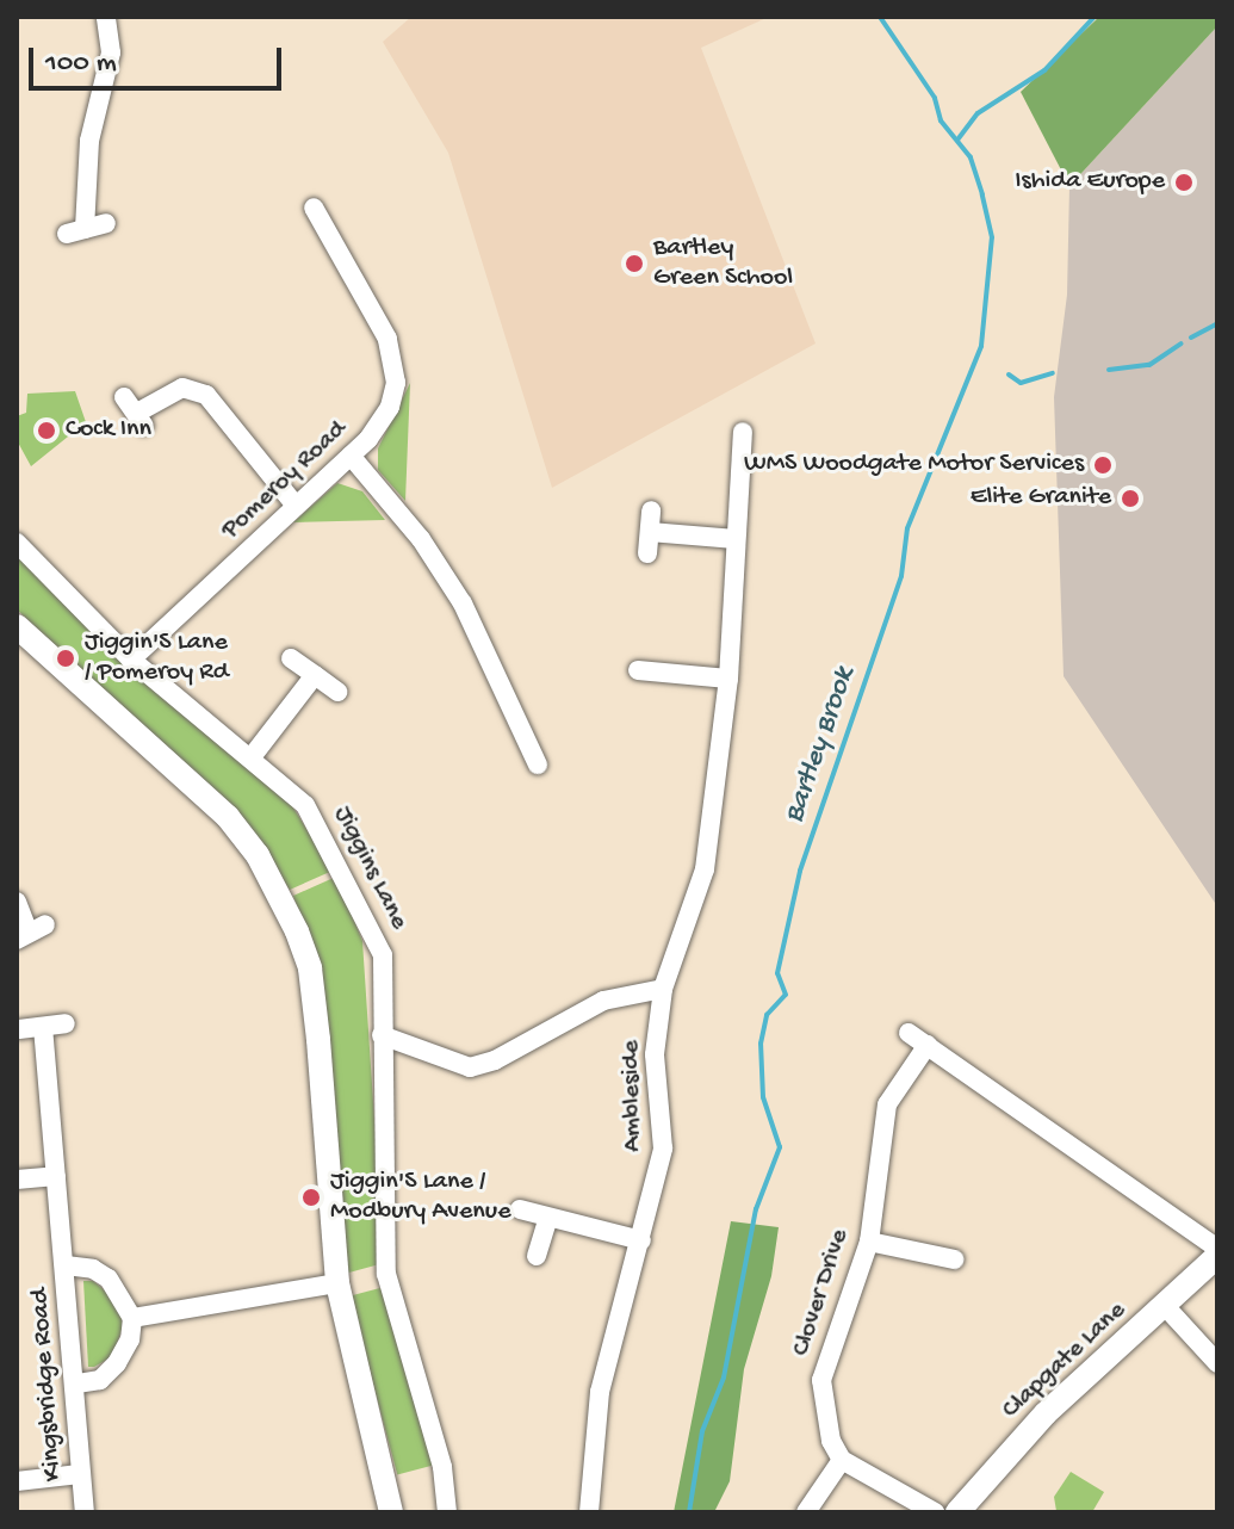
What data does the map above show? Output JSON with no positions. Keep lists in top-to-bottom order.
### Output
{
  "streets": {
    "street": [
      "Pomeroy Road",
      "Jiggins Lane",
      "Ambleside",
      "Clover Drive",
      "Clapgate Lane",
      "Kingsbridge Road"
    ]
  },
  "crossings": [
    ["Pomeroy Road", "Jiggins Lane"]
  ],
  "water": ["Bartley Brook"],
  "places": [
    "Ishida Europe",
    "Bartley Green School",
    "Cock Inn",
    "WMS Woodgate Motor Services",
    "Elite Granite",
    "Jiggin'S Lane / Pomeroy Rd",
    "Jiggin'S Lane / Modbury Avenue"
  ],
  "scale_bar": "100 m"
}
